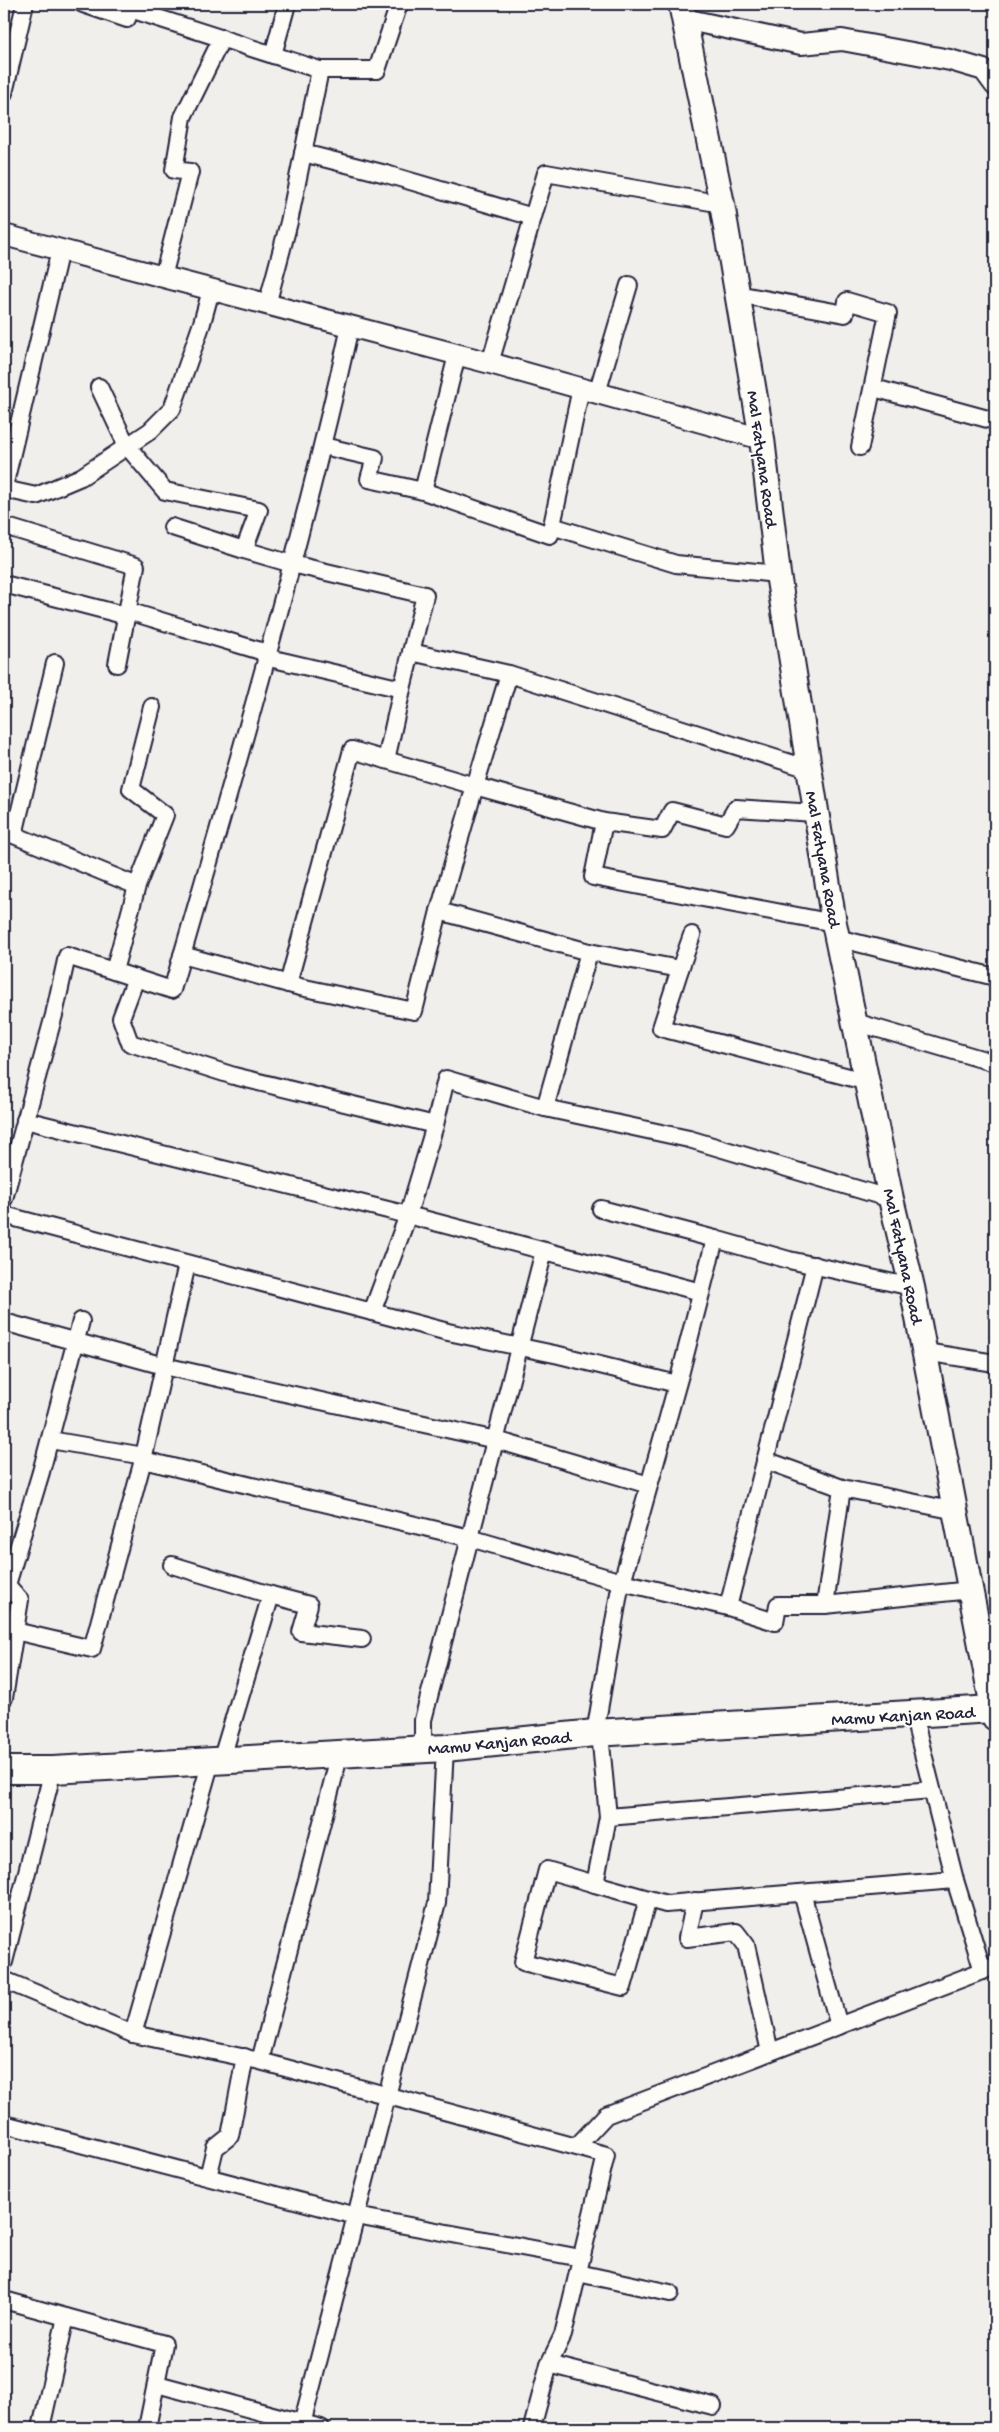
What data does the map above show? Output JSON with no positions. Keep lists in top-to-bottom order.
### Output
{
  "streets": {
    "main road": ["Mal Fatyana Road", "Mamu Kanjan Road"]
  },
  "crossings": [
    ["Mal Fatyana Road", "Mamu Kanjan Road"]
  ]
}
